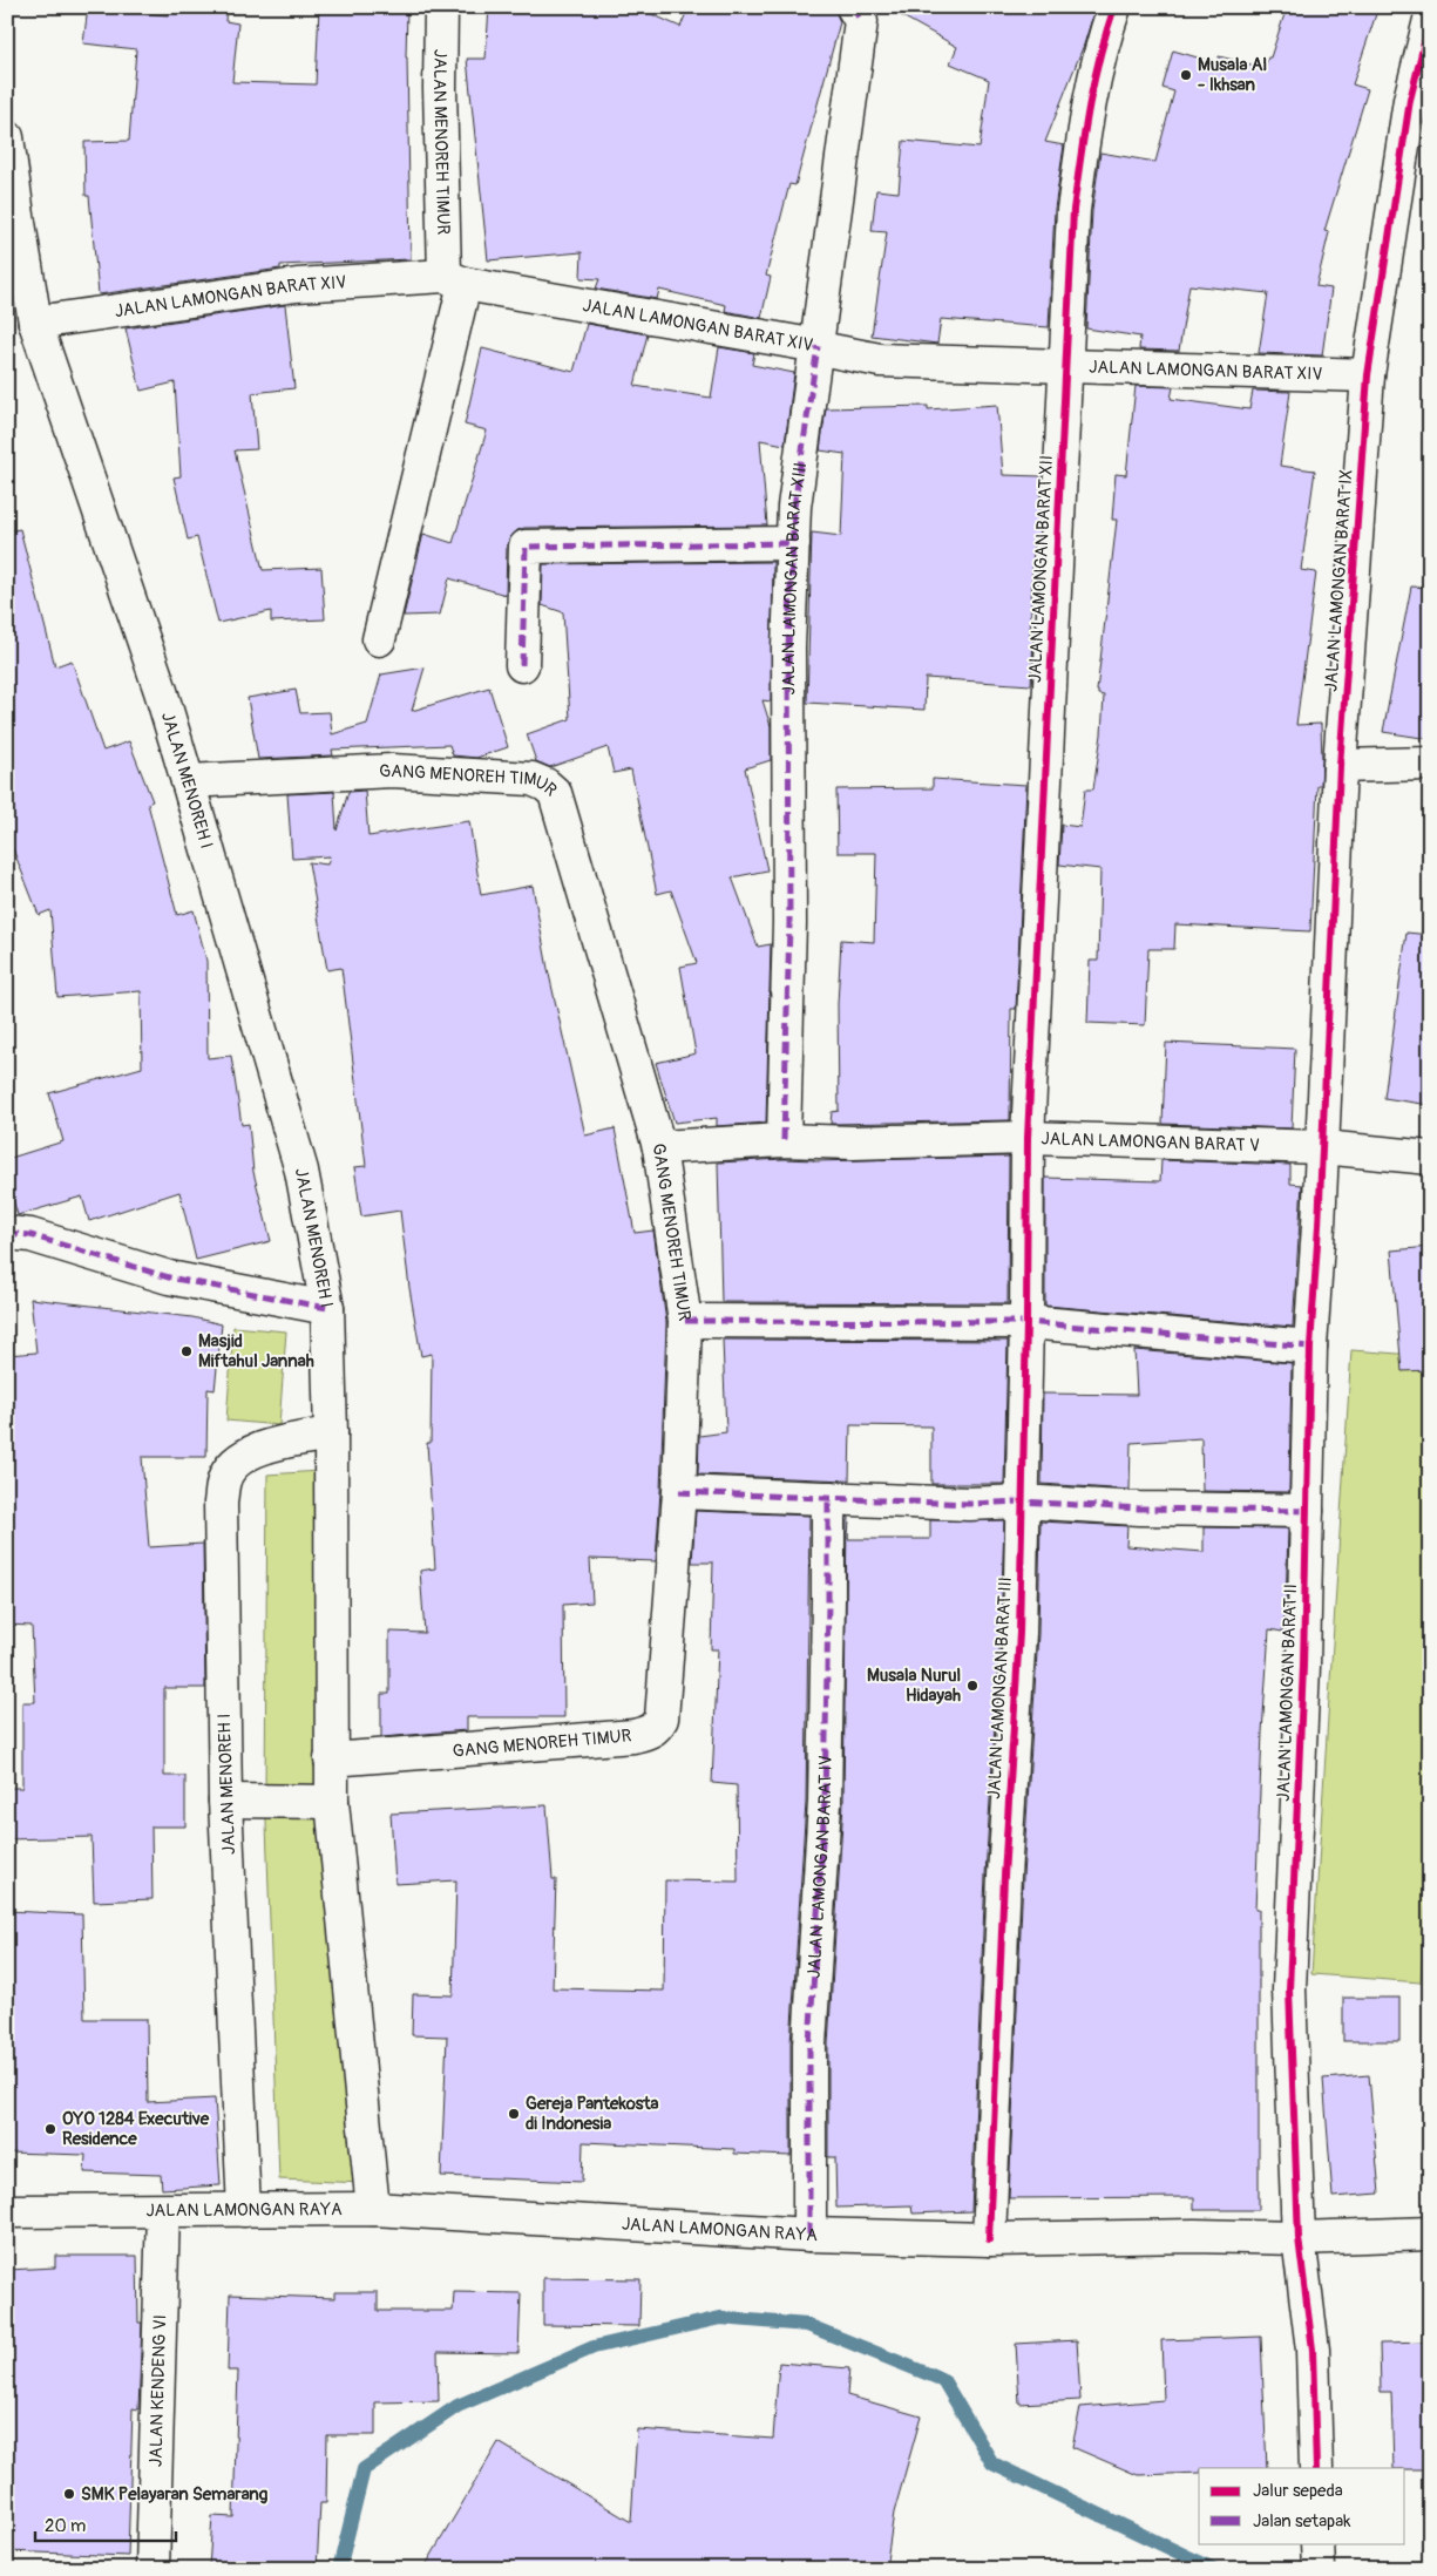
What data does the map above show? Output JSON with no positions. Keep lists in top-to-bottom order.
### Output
{
  "streets": {
    "street": [
      "JALAN MENOREH TIMUR",
      "JALAN LAMONGAN BARAT XIV",
      "JALAN LAMONGAN BARAT XII",
      "JALAN LAMONGAN BARAT XIII",
      "JALAN LAMONGAN BARAT IX",
      "JALAN MENOREH I",
      "GANG MENOREH TIMUR",
      "JALAN LAMONGAN BARAT V",
      "JALAN LAMONGAN BARAT III",
      "JALAN LAMONGAN BARAT II",
      "JALAN LAMONGAN BARAT IV",
      "JALAN LAMONGAN RAYA",
      "JALAN KENDENG VI"
    ]
  },
  "crossings": [
    ["JALAN MENOREH TIMUR", "JALAN LAMONGAN BARAT XIV"],
    ["JALAN LAMONGAN BARAT XIV", "JALAN LAMONGAN BARAT XII"],
    ["JALAN LAMONGAN BARAT XIV", "JALAN LAMONGAN BARAT XIII"],
    ["JALAN LAMONGAN BARAT XIV", "JALAN LAMONGAN BARAT IX"],
    ["JALAN LAMONGAN BARAT XIV", "JALAN MENOREH I"],
    ["JALAN LAMONGAN BARAT XII", "JALAN LAMONGAN BARAT V"],
    ["JALAN LAMONGAN BARAT XII", "JALAN LAMONGAN BARAT III"],
    ["JALAN LAMONGAN BARAT XIII", "JALAN LAMONGAN BARAT V"],
    ["JALAN LAMONGAN BARAT IX", "JALAN LAMONGAN BARAT V"],
    ["JALAN LAMONGAN BARAT IX", "JALAN LAMONGAN BARAT II"],
    ["JALAN MENOREH I", "GANG MENOREH TIMUR"],
    ["JALAN MENOREH I", "JALAN LAMONGAN RAYA"],
    ["GANG MENOREH TIMUR", "JALAN LAMONGAN BARAT V"],
    ["JALAN LAMONGAN BARAT V", "JALAN LAMONGAN BARAT III"],
    ["JALAN LAMONGAN BARAT V", "JALAN LAMONGAN BARAT II"],
    ["JALAN LAMONGAN BARAT III", "JALAN LAMONGAN RAYA"],
    ["JALAN LAMONGAN BARAT II", "JALAN LAMONGAN RAYA"],
    ["JALAN LAMONGAN BARAT IV", "JALAN LAMONGAN RAYA"],
    ["JALAN LAMONGAN RAYA", "JALAN KENDENG VI"]
  ],
  "places": [
    "Musala Al - Ikhsan",
    "Masjid Miftahul Jannah",
    "Musala Nurul Hidayah",
    "Gereja Pantekosta di Indonesia",
    "OYO 1284 Executive Residence",
    "SMK Pelayaran Semarang"
  ],
  "legend": ["Jalur sepeda", "Jalan setapak"],
  "scale_bar": "20 m"
}
